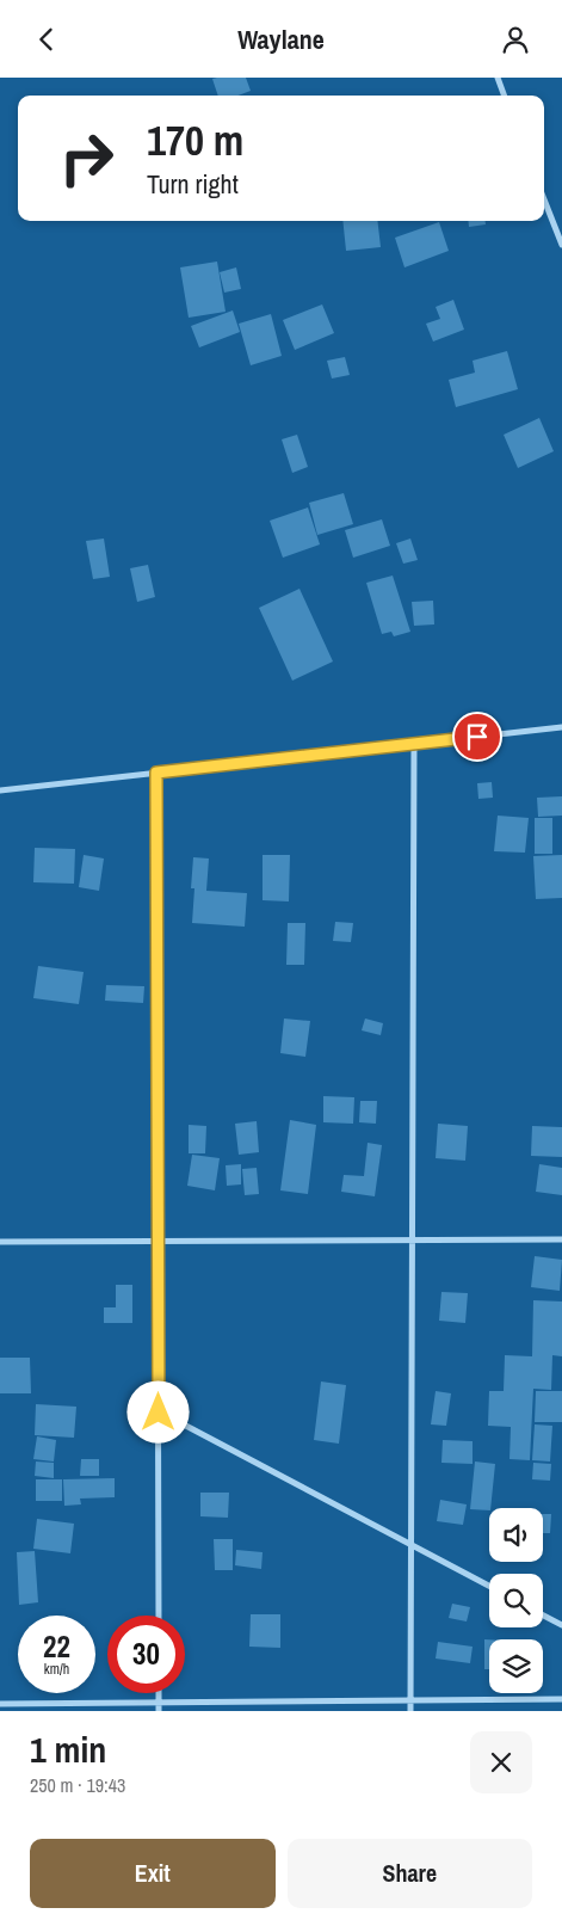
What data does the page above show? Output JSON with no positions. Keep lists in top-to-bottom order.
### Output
{
  "page": {
    "header": "Waylane",
    "turn": ["170 m", "Turn right"],
    "speed": "22 km/h",
    "limit": "30",
    "heading": ["1 min", "250 m · 19:43"],
    "buttons": ["Exit", "Share"]
  }
}
